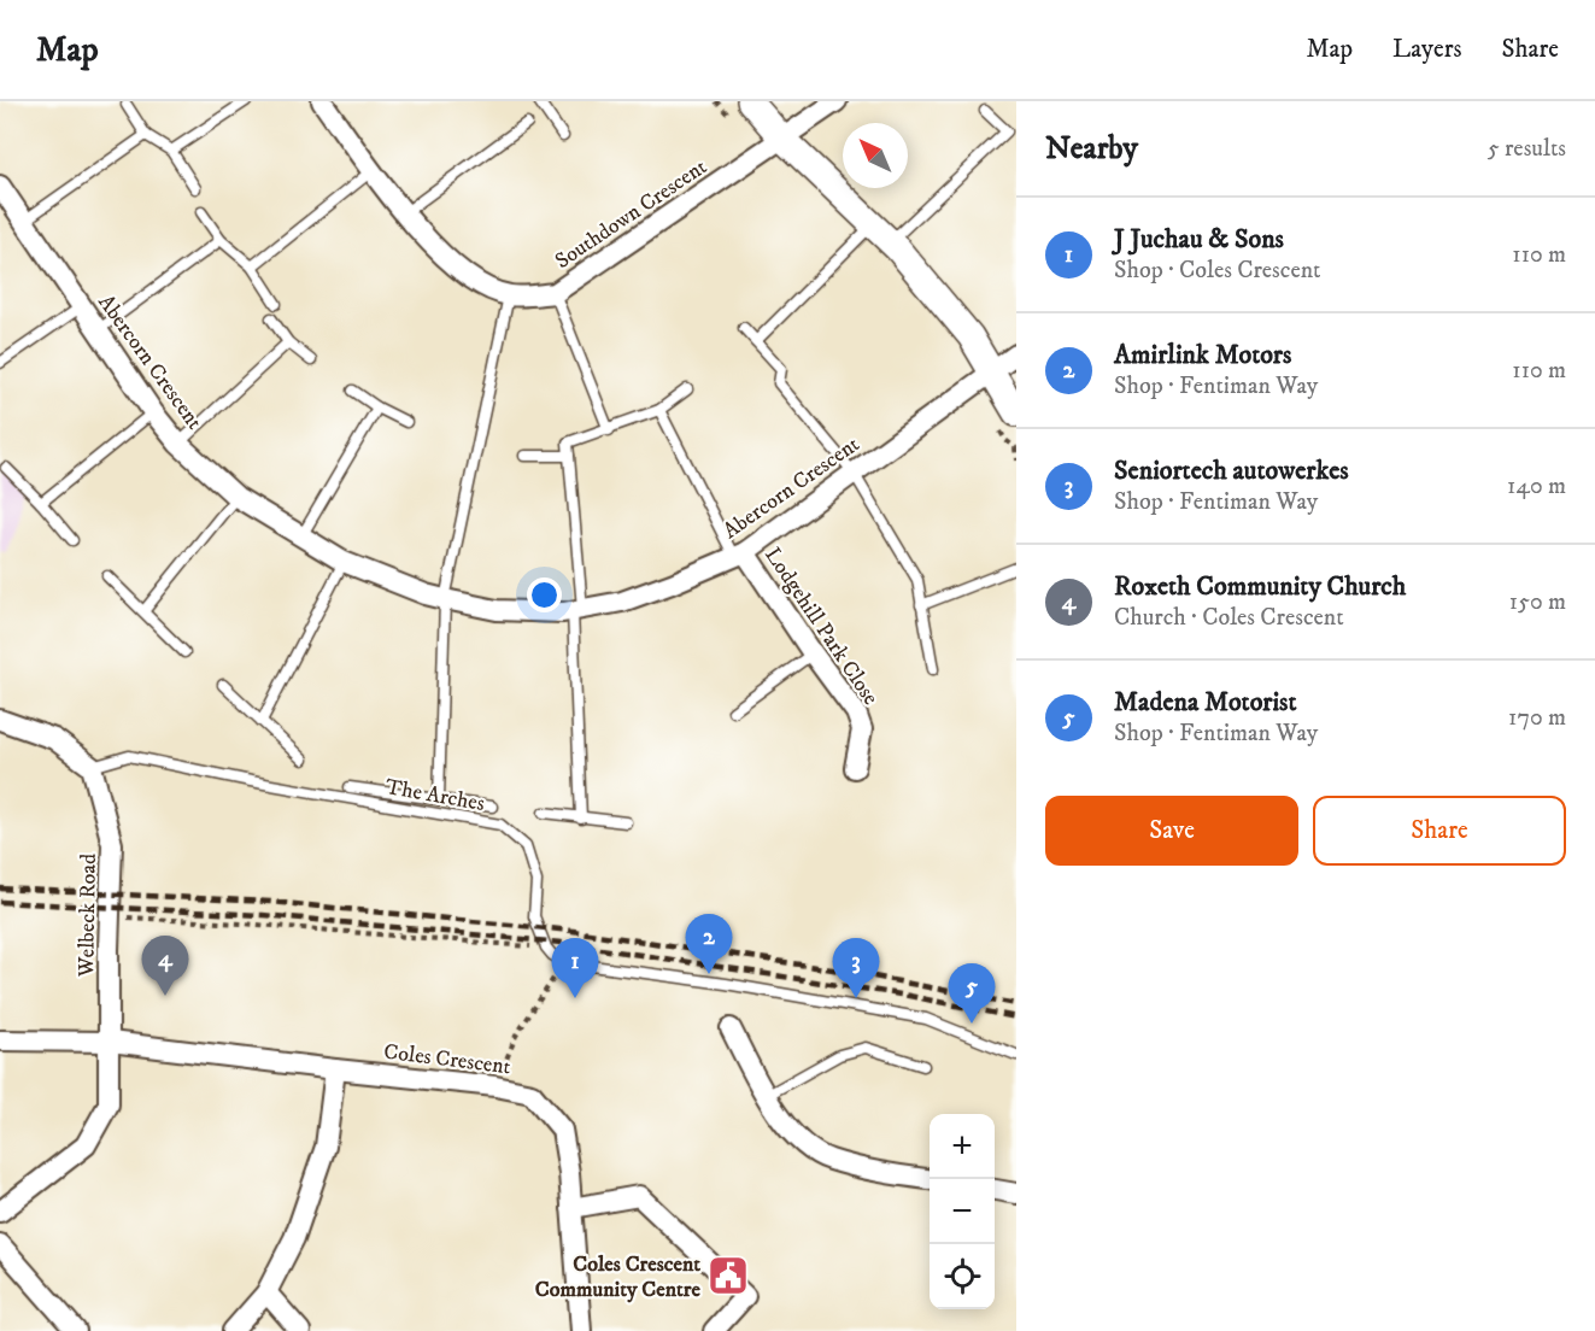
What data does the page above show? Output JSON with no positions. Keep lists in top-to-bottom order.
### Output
{
  "streets": {
    "street": [
      "Southdown Crescent",
      "Abercorn Crescent",
      "Lodgehill Park Close",
      "Welbeck Road",
      "Coles Crescent"
    ],
    "lane": ["The Arches"]
  },
  "crossings": [
    ["Abercorn Crescent", "Lodgehill Park Close"],
    ["The Arches", "Welbeck Road"],
    ["Welbeck Road", "Coles Crescent"]
  ],
  "places": {
    "public building": ["Coles Crescent Community Centre"]
  },
  "north": "top left",
  "page": {
    "header": "Map",
    "nav": ["Map", "Layers", "Share"],
    "heading": ["Nearby", "5 results"],
    "list": [
      {
        "mark": "1",
        "name": "J Juchau & Sons",
        "note": "Shop · Coles Crescent",
        "value": "110 m"
      },
      {
        "mark": "2",
        "name": "Amirlink Motors",
        "note": "Shop · Fentiman Way",
        "value": "110 m"
      },
      {
        "mark": "3",
        "name": "Seniortech autowerkes",
        "note": "Shop · Fentiman Way",
        "value": "140 m"
      },
      {
        "mark": "4",
        "name": "Roxeth Community Church",
        "note": "Church · Coles Crescent",
        "value": "150 m"
      },
      {
        "mark": "5",
        "name": "Madena Motorist",
        "note": "Shop · Fentiman Way",
        "value": "170 m"
      }
    ],
    "buttons": ["Save", "Share"],
    "pins": [
      "2",
      "4",
      "1",
      "3",
      "5"
    ],
    "map_buttons": ["+", "−"]
  }
}
